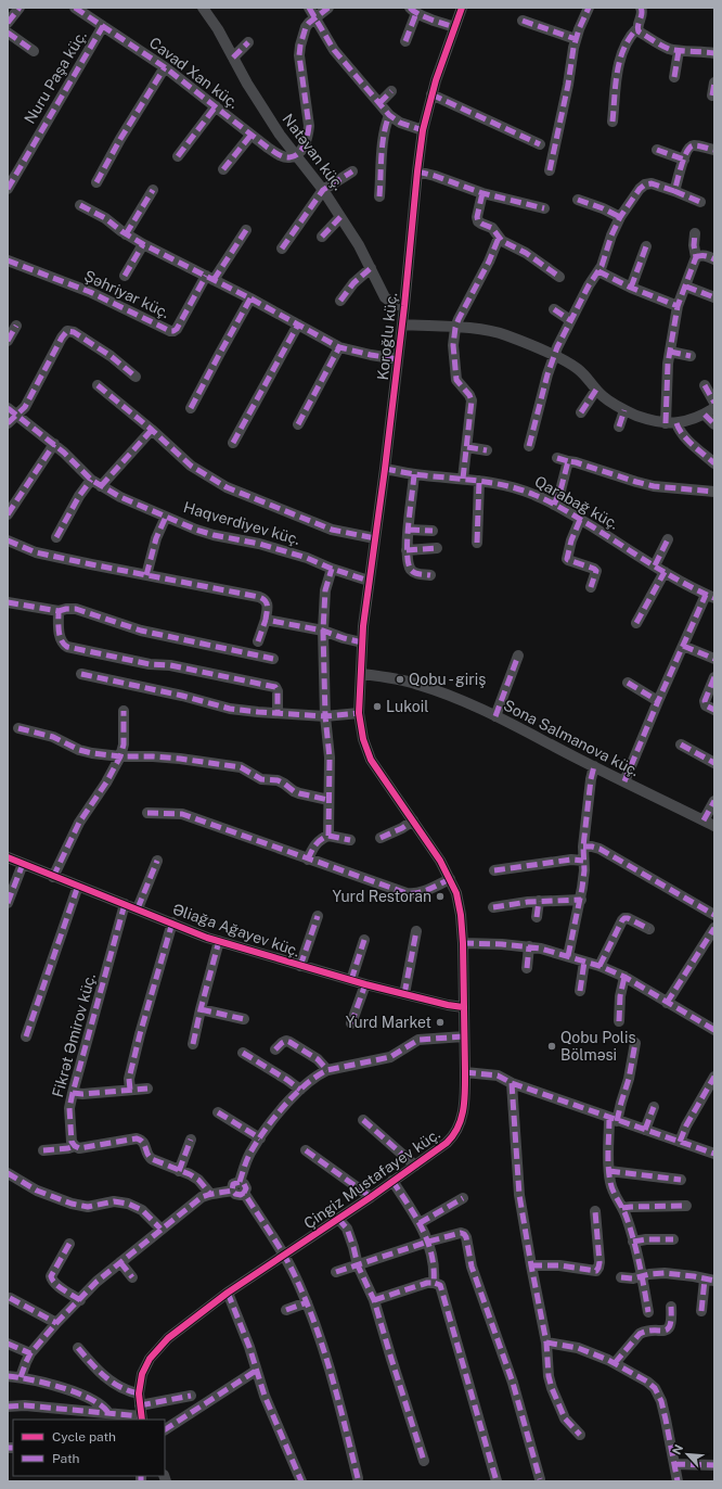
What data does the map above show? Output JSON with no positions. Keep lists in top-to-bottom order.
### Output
{
  "streets": {
    "street": [
      "Cavad Xan küç.",
      "Nuru Paşa küç.",
      "Natəvan küç.",
      "Şəhriyar küç.",
      "Koroğlu küç.",
      "Qarabağ küç.",
      "Haqverdiyev küç.",
      "Sona Salmanova küç.",
      "Əliağa Ağayev küç.",
      "Fikrət Əmirov küç.",
      "Çingiz Mustafayev küç."
    ]
  },
  "crossings": [
    ["Cavad Xan küç.", "Nuru Paşa küç."],
    ["Cavad Xan küç.", "Natəvan küç."],
    ["Natəvan küç.", "Koroğlu küç."],
    ["Koroğlu küç.", "Qarabağ küç."],
    ["Koroğlu küç.", "Haqverdiyev küç."],
    ["Koroğlu küç.", "Sona Salmanova küç."],
    ["Koroğlu küç.", "Çingiz Mustafayev küç."],
    ["Sona Salmanova küç.", "Çingiz Mustafayev küç."],
    ["Əliağa Ağayev küç.", "Fikrət Əmirov küç."],
    ["Əliağa Ağayev küç.", "Çingiz Mustafayev küç."]
  ],
  "places": [
    "Qobu - giriş",
    "Lukoil",
    "Yurd Restoran",
    "Yurd Market",
    "Qobu Polis Bölməsi"
  ],
  "legend": ["Cycle path", "Path"],
  "north": "top left"
}
